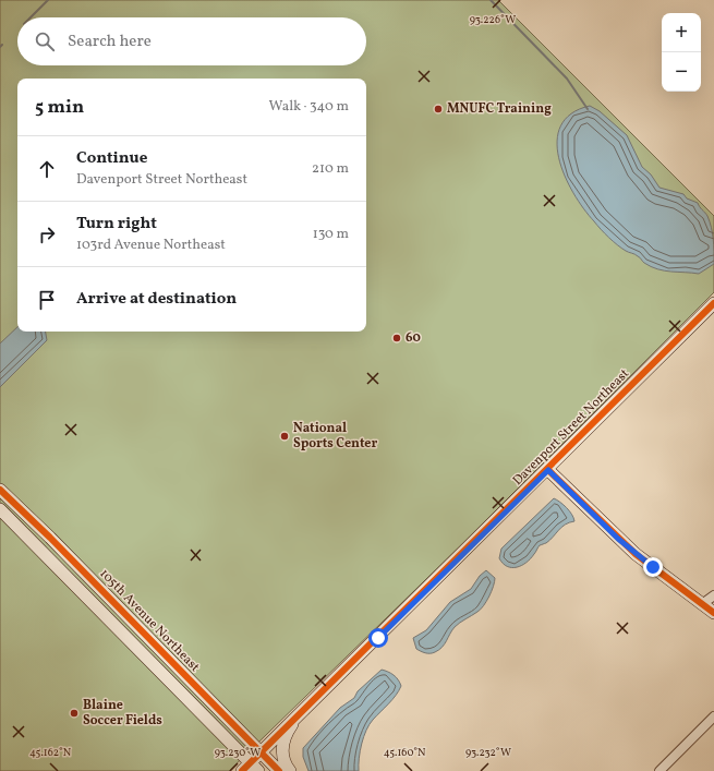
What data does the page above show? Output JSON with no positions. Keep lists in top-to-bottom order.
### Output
{
  "streets": {
    "street": ["Davenport Street Northeast", "105th Avenue Northeast"]
  },
  "crossings": [
    ["Davenport Street Northeast", "105th Avenue Northeast"]
  ],
  "places": [
    "MNUFC Training",
    "60",
    "National Sports Center",
    "Blaine Soccer Fields"
  ],
  "page": {
    "map_buttons": ["+", "−"],
    "search": "Search here",
    "heading": ["5 min", "Walk · 340 m"],
    "list": [
      ["Continue", "Davenport Street Northeast", "210 m"],
      ["Turn right", "103rd Avenue Northeast", "130 m"],
      "Arrive at destination"
    ]
  },
  "coordinates": [
    "93.226°W",
    "93.230°W",
    "45.162°N",
    "45.160°N",
    "93.232°W"
  ]
}
